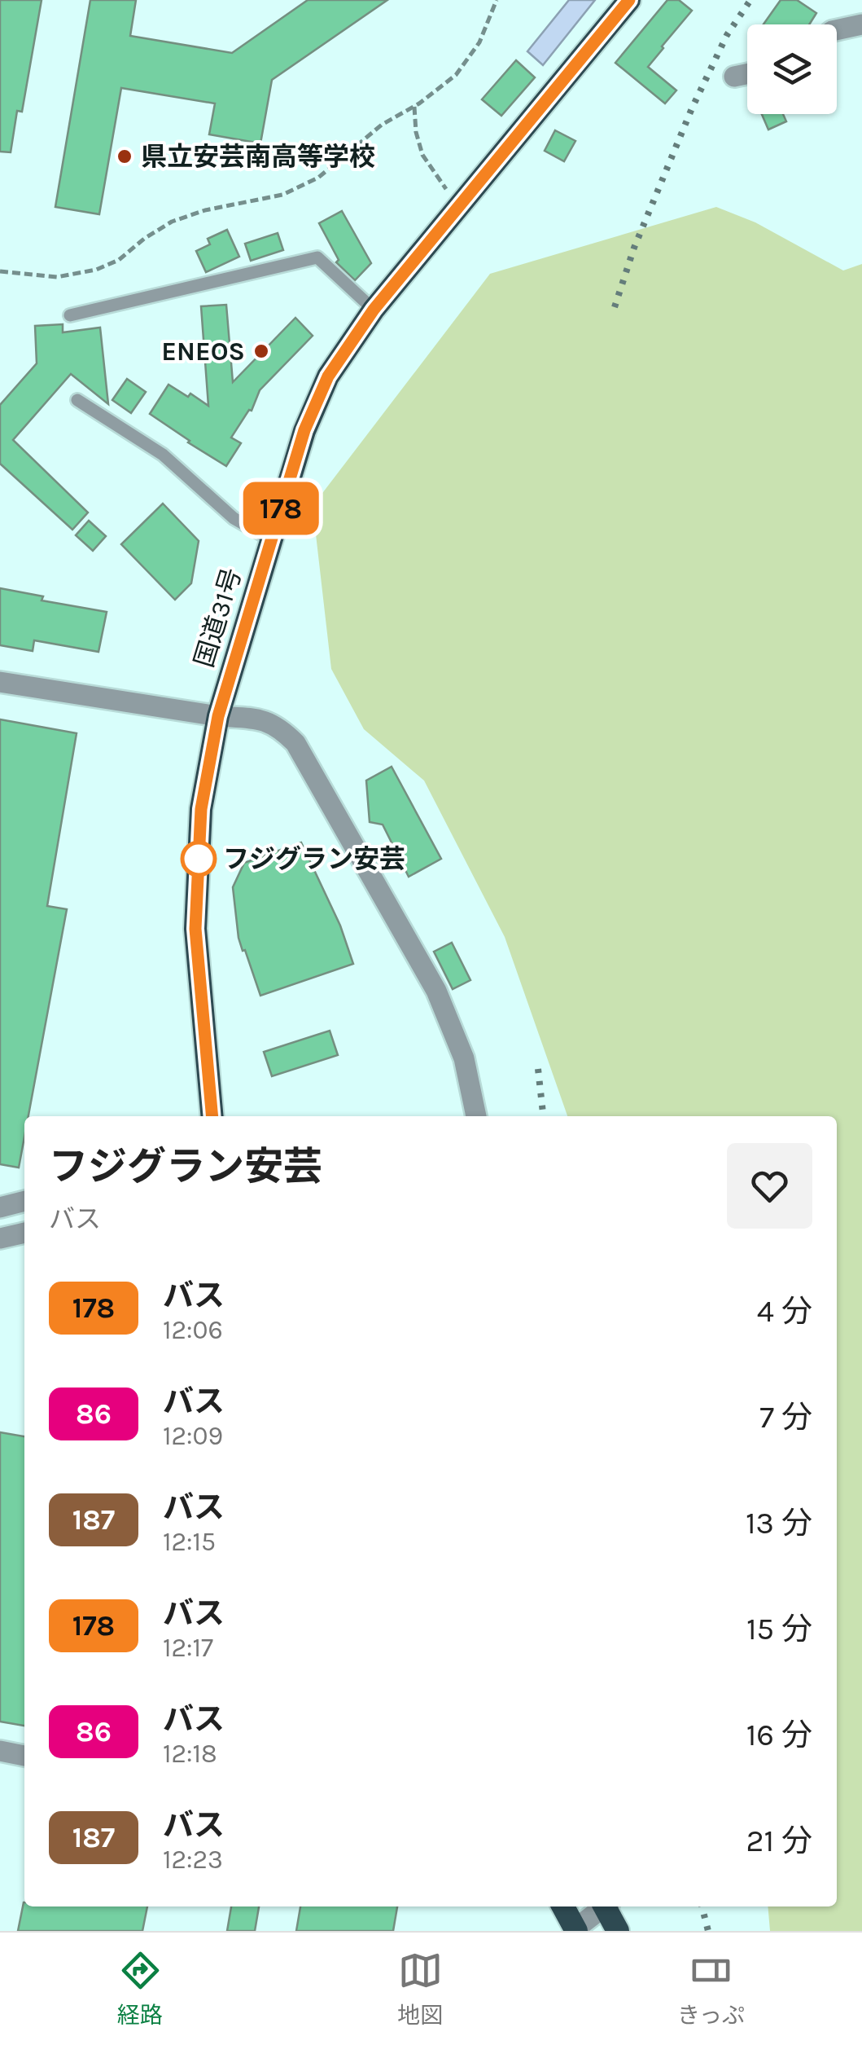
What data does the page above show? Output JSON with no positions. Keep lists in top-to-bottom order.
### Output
{
  "streets": {
    "highway": ["国道31号"]
  },
  "places": ["県立安芸南高等学校", "ENEOS", "フジグラン安芸"],
  "lines": ["bus line 178"],
  "page": {
    "on_map": "178",
    "heading": ["フジグラン安芸", "バス"],
    "list": [
      {
        "mark": "178",
        "name": "バス",
        "note": "12:06",
        "value": "4 分"
      },
      {
        "mark": "86",
        "name": "バス",
        "note": "12:09",
        "value": "7 分"
      },
      {
        "mark": "187",
        "name": "バス",
        "note": "12:15",
        "value": "13 分"
      },
      {
        "mark": "178",
        "name": "バス",
        "note": "12:17",
        "value": "15 分"
      },
      {
        "mark": "86",
        "name": "バス",
        "note": "12:18",
        "value": "16 分"
      },
      {
        "mark": "187",
        "name": "バス",
        "note": "12:23",
        "value": "21 分"
      }
    ],
    "tabs": ["経路", "地図", "きっぷ"]
  }
}
